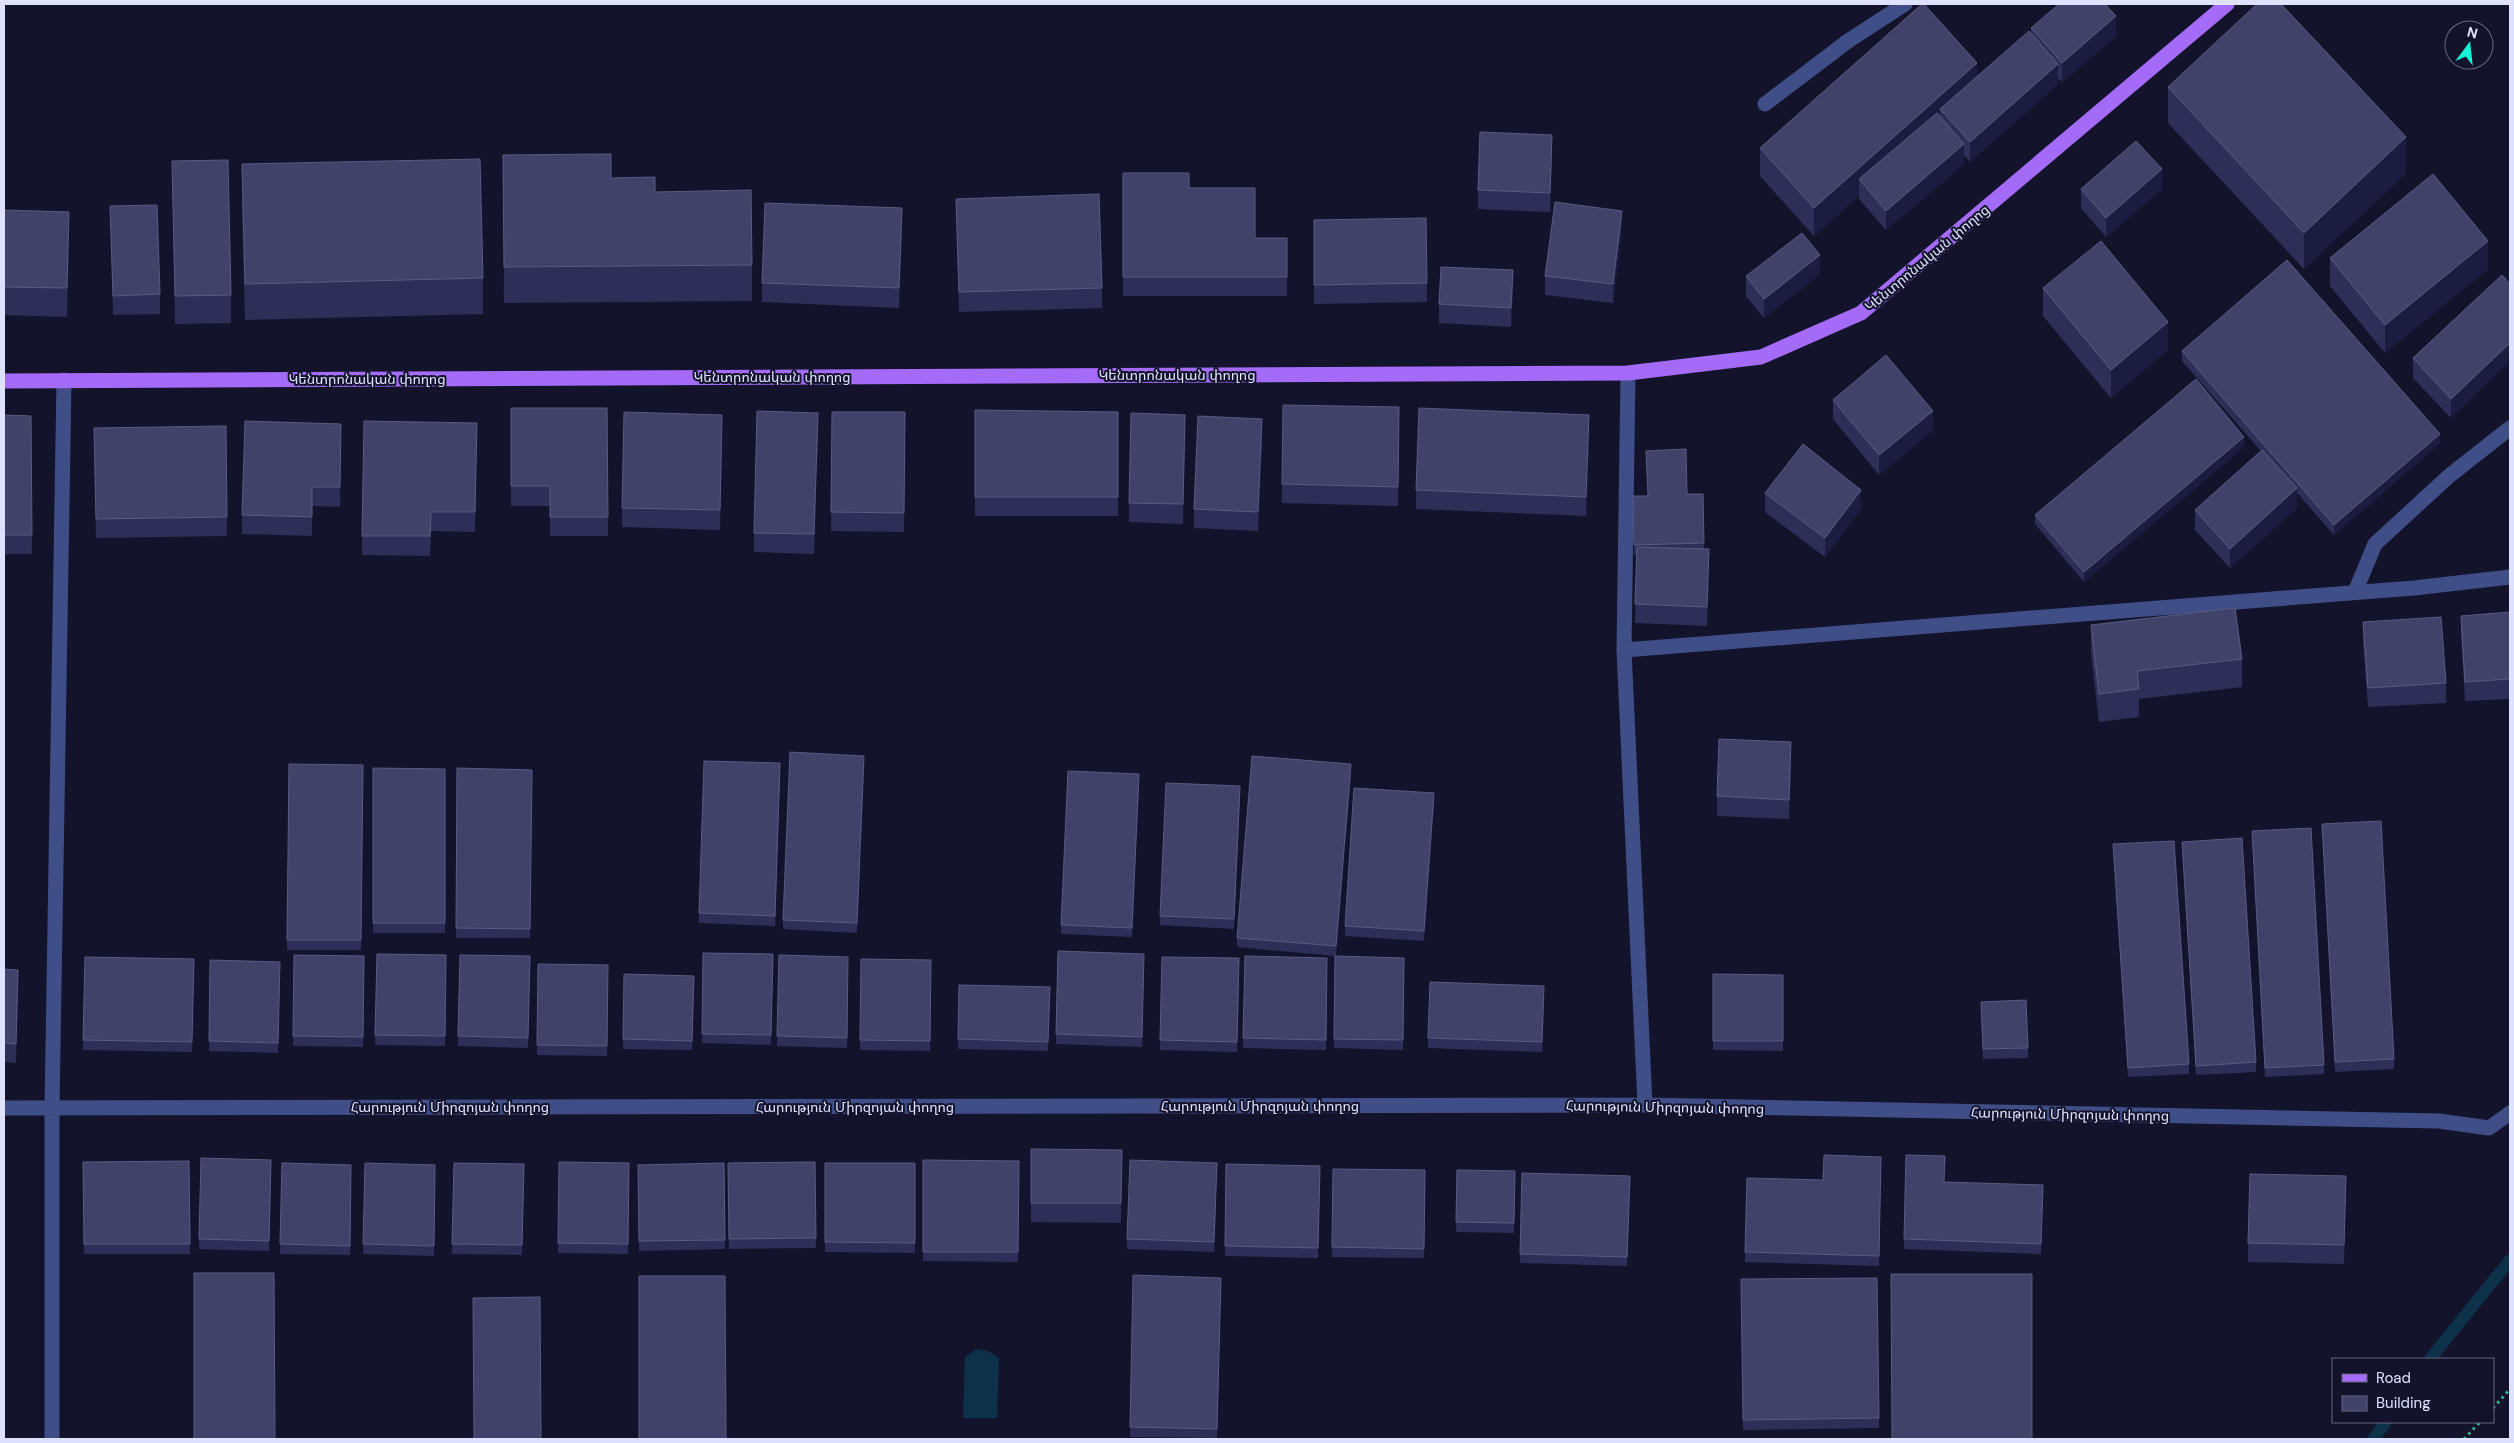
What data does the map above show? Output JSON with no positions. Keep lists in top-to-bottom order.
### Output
{
  "streets": {
    "main road": ["Կենտրոնական փողոց"],
    "street": ["Հարություն Միրզոյան փողոց"]
  },
  "legend": ["Road", "Building"],
  "north": "top"
}
